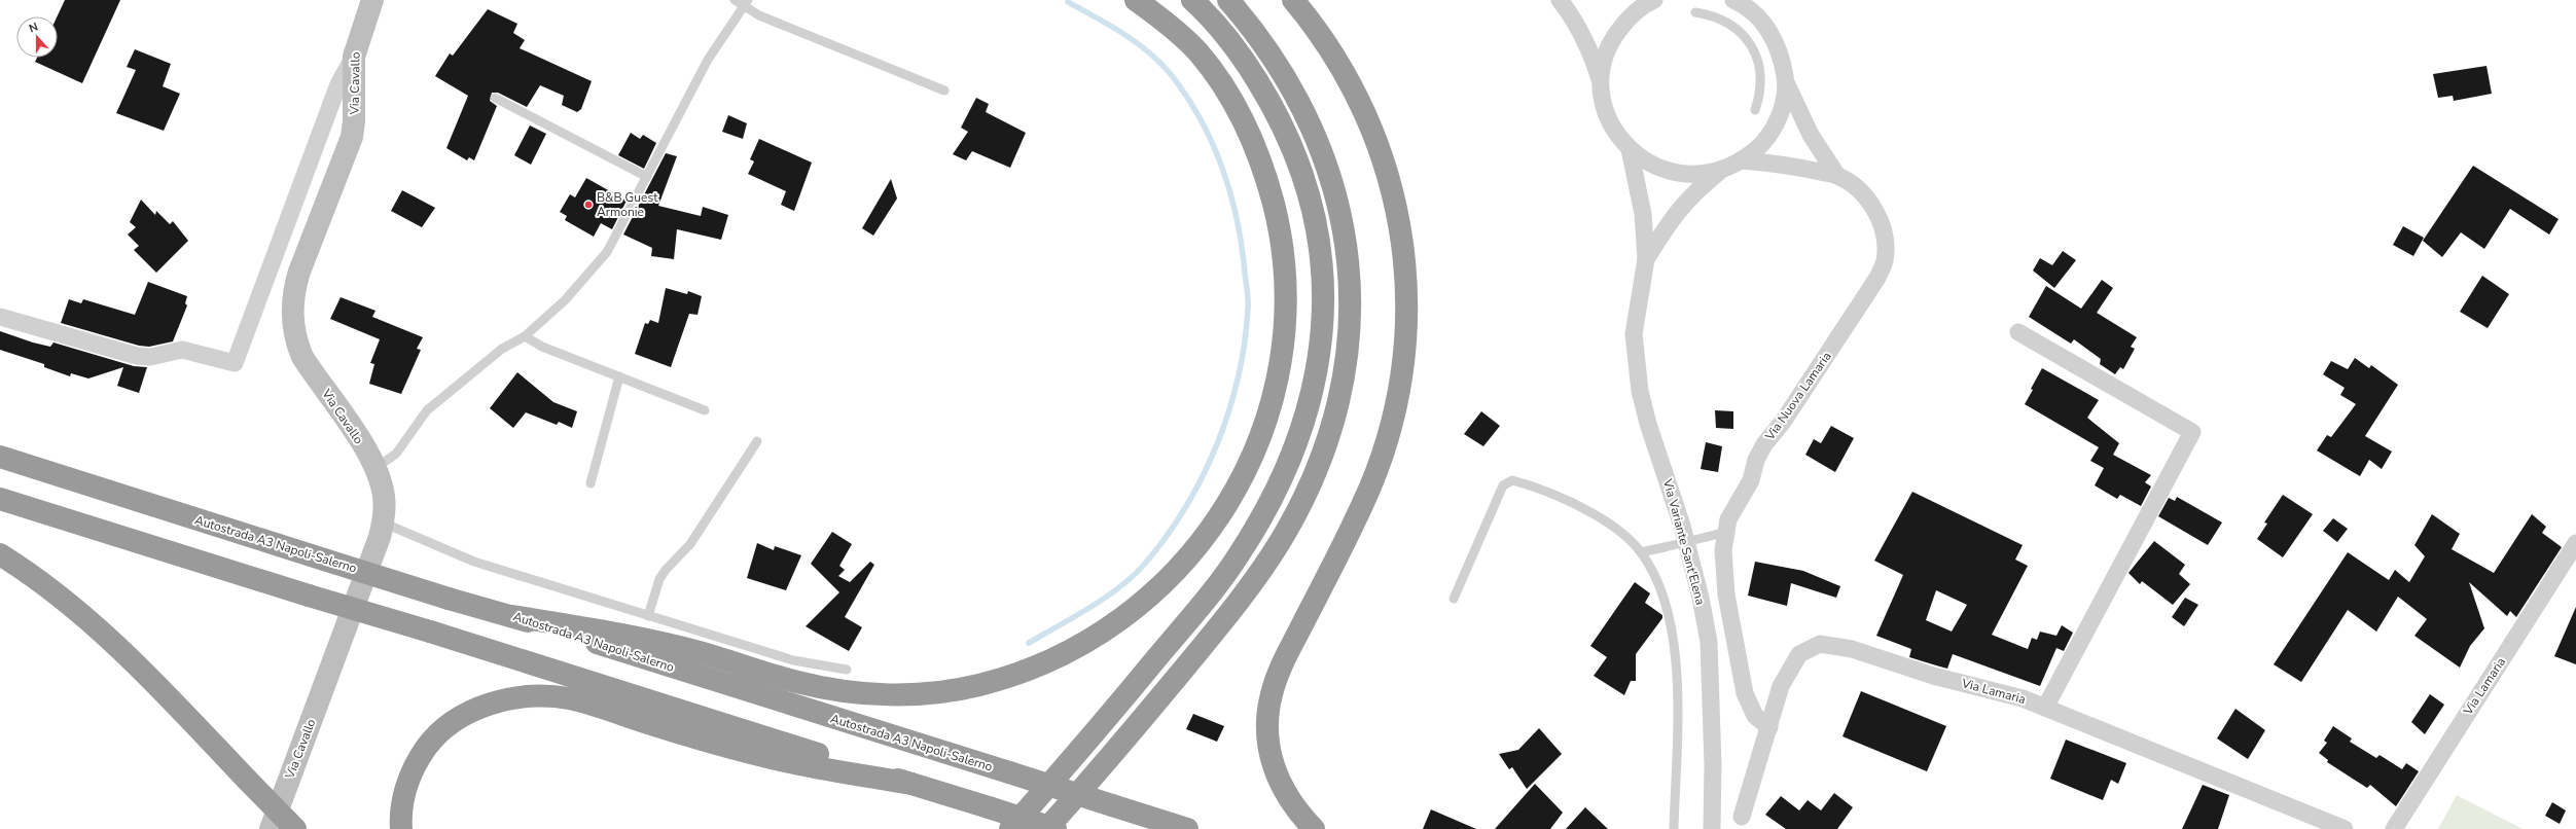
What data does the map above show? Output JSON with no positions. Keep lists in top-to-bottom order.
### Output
{
  "streets": {
    "highway": ["Autostrada A3 Napoli-Salerno"],
    "main road": ["Via Cavallo"],
    "street": ["Via Nuova Lamaria", "Via Variante Sant'Elena", "Via Lamaria"]
  },
  "crossings": [
    ["Via Nuova Lamaria", "Via Lamaria"]
  ],
  "places": ["B&B Guest Armonie"],
  "north": "top"
}
